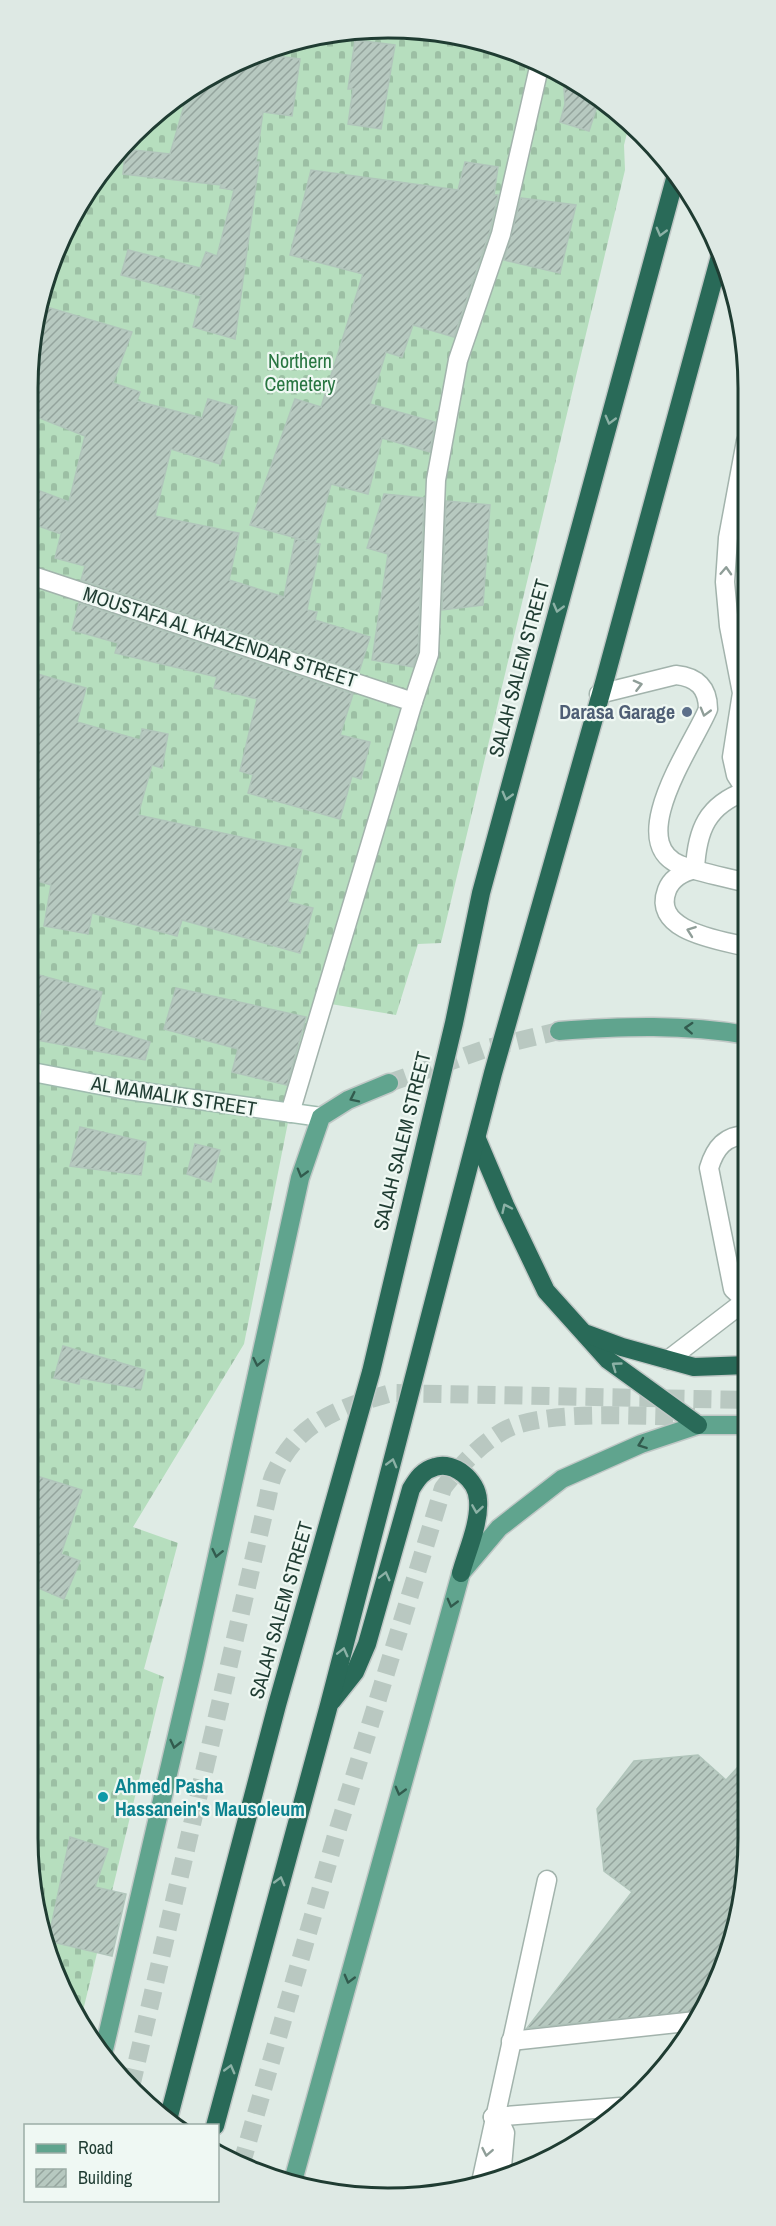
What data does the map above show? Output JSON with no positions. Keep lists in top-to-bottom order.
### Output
{
  "streets": {
    "highway": ["SALAH SALEM STREET"],
    "street": ["MOUSTAFA AL KHAZENDAR STREET", "AL MAMALIK STREET"]
  },
  "parks": ["Northern Cemetery"],
  "places": ["Darasa Garage", "Ahmed Pasha Hassanein's Mausoleum"],
  "legend": ["Road", "Building"]
}
